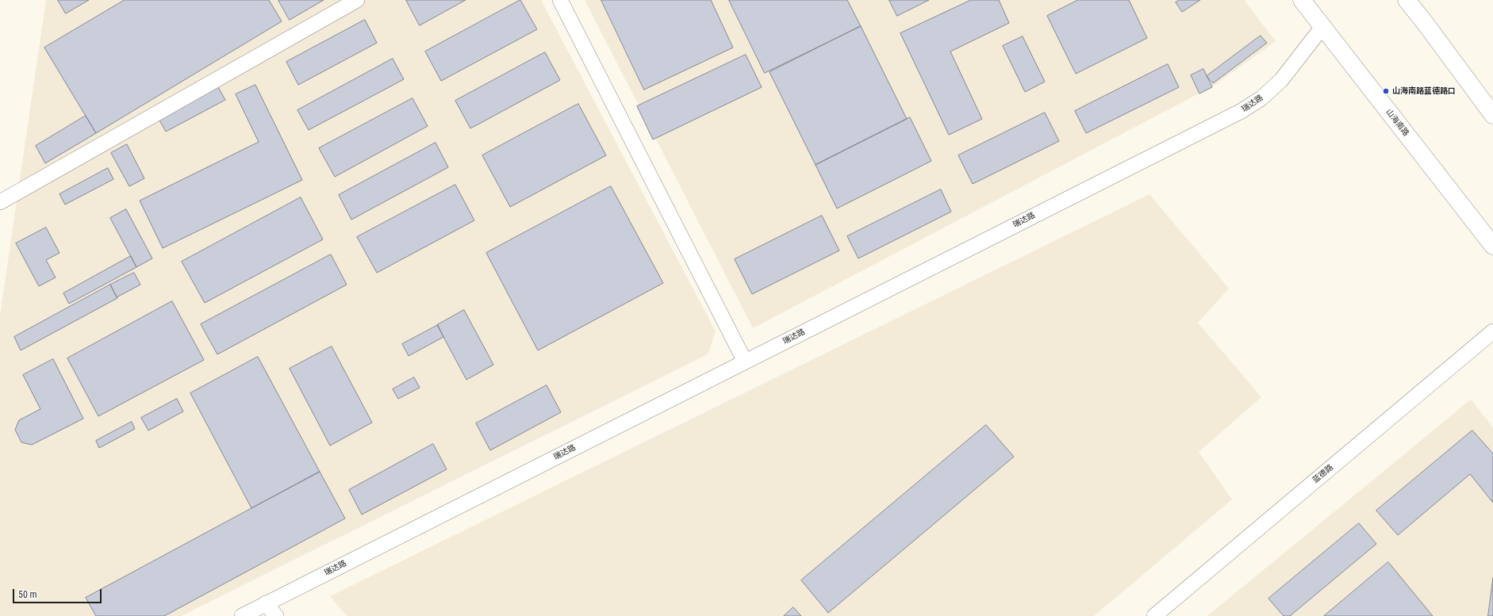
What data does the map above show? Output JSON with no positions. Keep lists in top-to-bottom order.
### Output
{
  "streets": {
    "main road": ["山海南路"],
    "street": ["瑞达路", "蓝德路"]
  },
  "crossings": [
    ["瑞达路", "山海南路"]
  ],
  "places": ["山海南路蓝德路口"],
  "scale_bar": "50 m"
}
